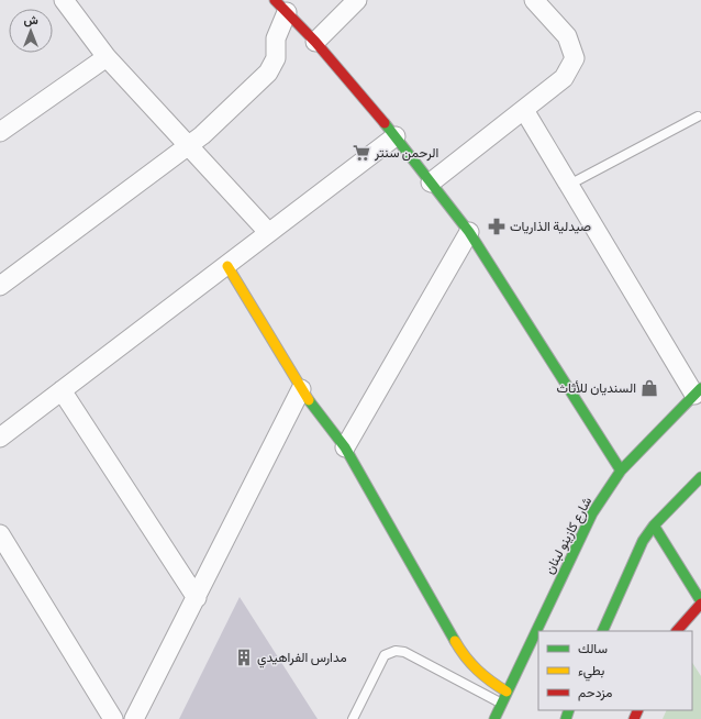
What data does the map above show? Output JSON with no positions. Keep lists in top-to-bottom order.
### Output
{
  "streets": {
    "street": ["شارع كازينو لبنان"]
  },
  "places": {
    "supermarket": ["الرحمن سنتر"],
    "pharmacy": ["صيدلية الذاريات"],
    "shop": ["السنديان للأثاث"],
    "building": ["مدارس الفراهيدي"]
  },
  "legend": ["سالك", "بطيء", "مزدحم"],
  "north": "top"
}
